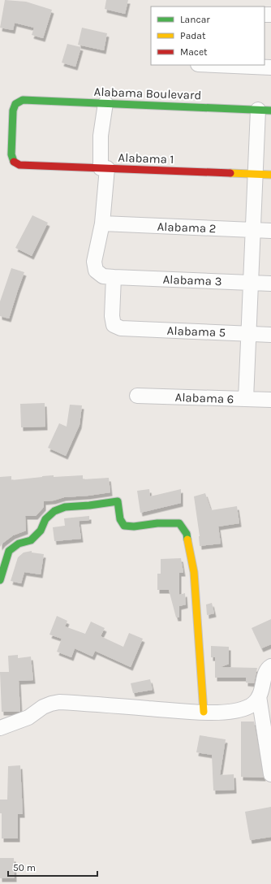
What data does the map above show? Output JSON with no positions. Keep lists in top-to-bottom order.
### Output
{
  "streets": {
    "street": [
      "Alabama Boulevard",
      "Alabama 1",
      "Alabama 2",
      "Alabama 3",
      "Alabama 5",
      "Alabama 6"
    ]
  },
  "crossings": [
    ["Alabama Boulevard", "Alabama 1"],
    ["Alabama Boulevard", "Alabama 3"],
    ["Alabama 1", "Alabama 3"],
    ["Alabama 2", "Alabama 3"],
    ["Alabama 3", "Alabama 5"]
  ],
  "legend": ["Lancar", "Padat", "Macet"],
  "scale_bar": "50 m"
}
